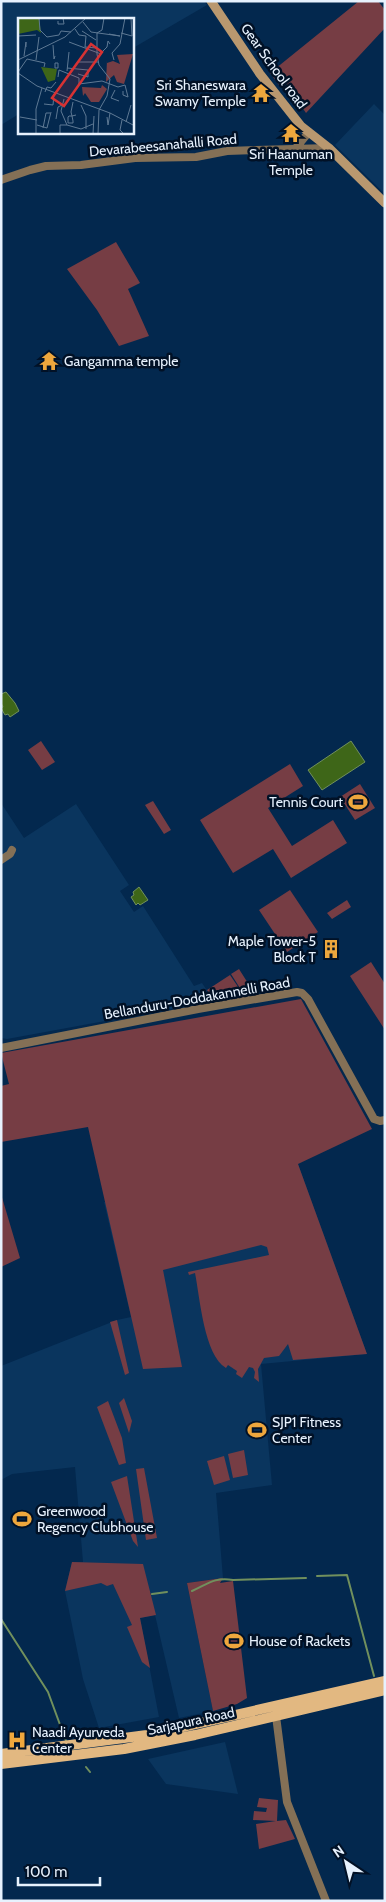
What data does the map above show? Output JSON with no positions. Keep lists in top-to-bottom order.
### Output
{
  "streets": {
    "main road": ["Gear School road", "Sarjapura Road"],
    "street": ["Devarabeesanahalli Road", "Bellanduru-Doddakannelli Road"]
  },
  "crossings": [
    ["Gear School road", "Devarabeesanahalli Road"]
  ],
  "places": {
    "temple": ["Sri Shaneswara Swamy Temple", "Sri Haanuman Temple", "Gangamma temple"],
    "sports": [
      "Tennis Court",
      "SJP1 Fitness Center",
      "Greenwood Regency Clubhouse",
      "House of Rackets"
    ],
    "building": ["Maple Tower-5 Block T"],
    "hospital": ["Naadi Ayurveda Center"]
  },
  "scale_bar": "100 m",
  "north": "top left"
}
